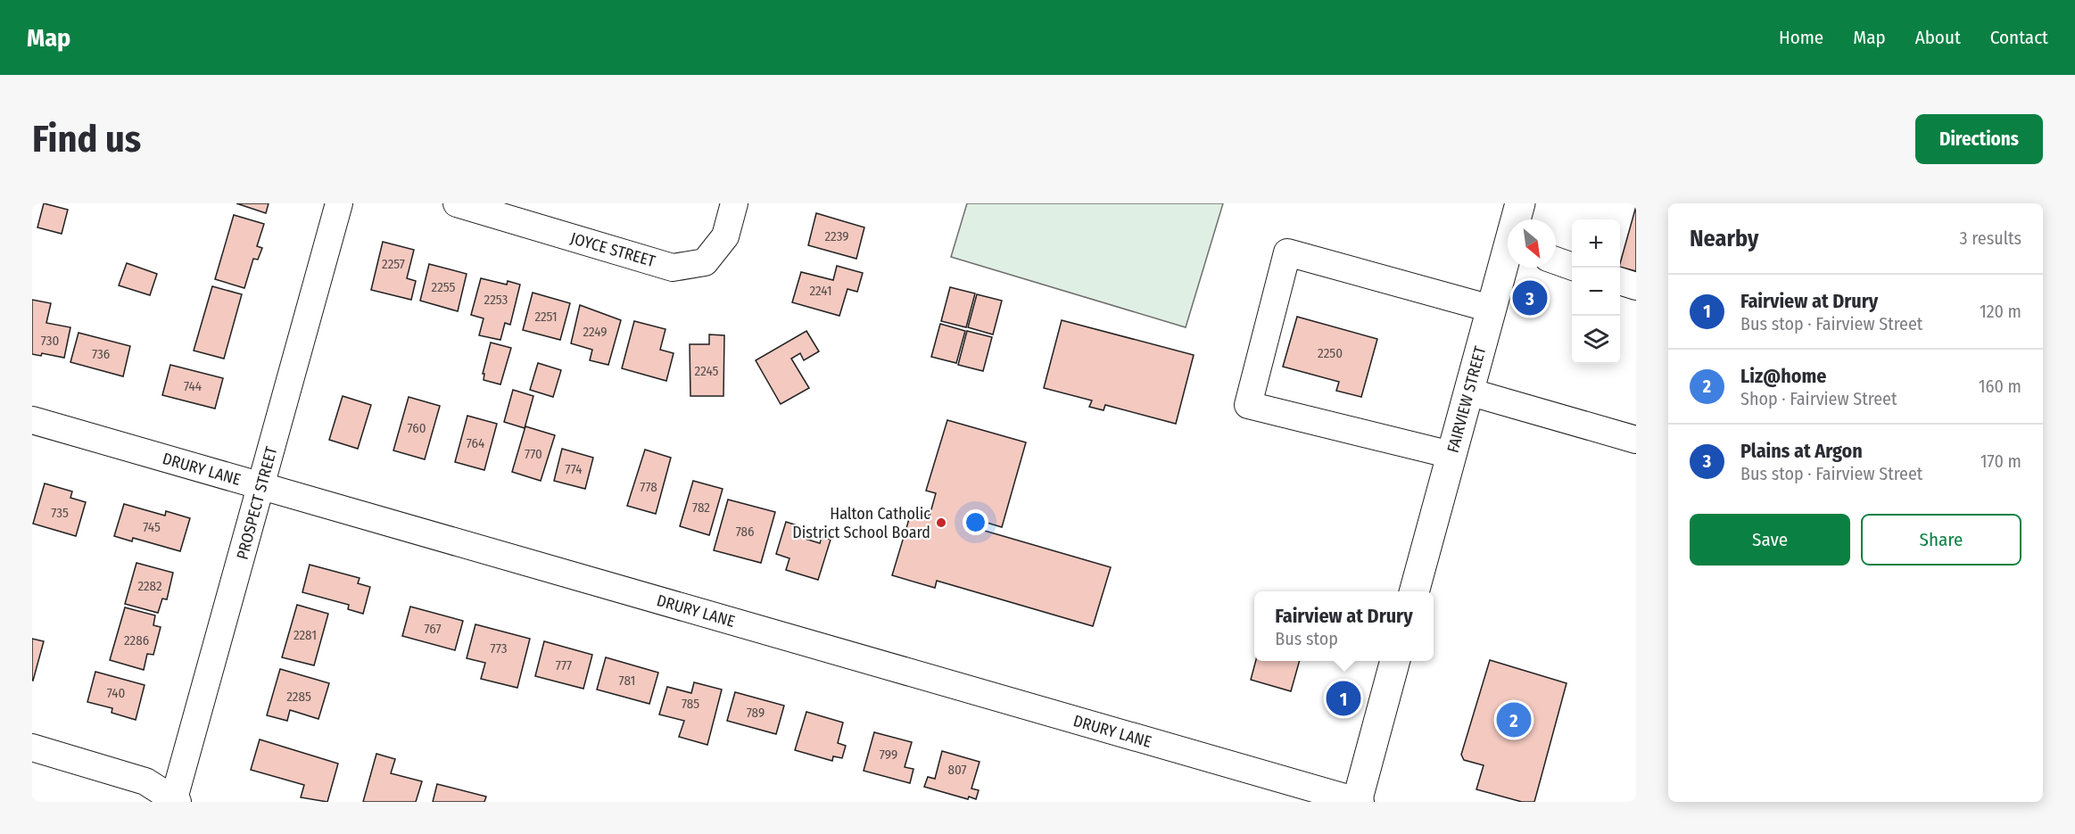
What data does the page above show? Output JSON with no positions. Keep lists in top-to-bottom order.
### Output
{
  "streets": {
    "main road": ["FAIRVIEW STREET"],
    "street": ["JOYCE STREET", "DRURY LANE", "PROSPECT STREET"]
  },
  "crossings": [
    ["DRURY LANE", "PROSPECT STREET"]
  ],
  "places": ["Halton Catholic District School Board"],
  "house_numbers": [
    "2239",
    "2257",
    "2255",
    "2241",
    "2253",
    "2251",
    "2249",
    "730",
    "2250",
    "736",
    "2245",
    "744",
    "760",
    "764",
    "770",
    "774",
    "778",
    "782",
    "735",
    "745",
    "786",
    "2282",
    "767",
    "2281",
    "2286",
    "773",
    "777",
    "781",
    "740",
    "2285",
    "785",
    "789",
    "799",
    "807"
  ],
  "north": "bottom right",
  "page": {
    "header": "Map",
    "nav": [
      "Home",
      "Map",
      "About",
      "Contact"
    ],
    "buttons": [
      "Directions",
      ["Save", "Share"]
    ],
    "title": "Find us",
    "heading": ["Nearby", "3 results"],
    "map_buttons": ["+", "−"],
    "list": [
      {
        "mark": "1",
        "name": "Fairview at Drury",
        "note": "Bus stop · Fairview Street",
        "value": "120 m"
      },
      {
        "mark": "2",
        "name": "Liz@home",
        "note": "Shop · Fairview Street",
        "value": "160 m"
      },
      {
        "mark": "3",
        "name": "Plains at Argon",
        "note": "Bus stop · Fairview Street",
        "value": "170 m"
      }
    ],
    "pins": ["3", "1", "2"],
    "popup": ["Fairview at Drury", "Bus stop"]
  }
}
